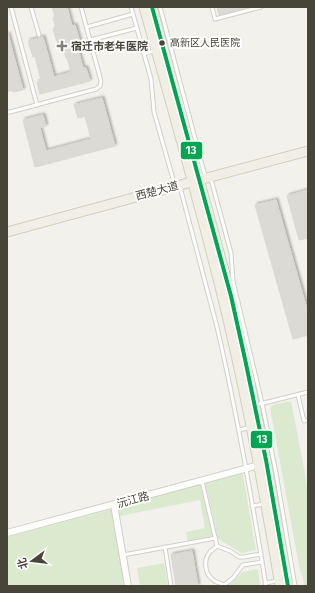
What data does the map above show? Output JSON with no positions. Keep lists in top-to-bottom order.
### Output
{
  "streets": {
    "main road": ["西楚大道"],
    "street": ["沅江路"]
  },
  "places": {
    "other": ["高新区人民医院"],
    "health": ["宿迁市老年医院"]
  },
  "lines": ["transit line 13"],
  "north": "left"
}
